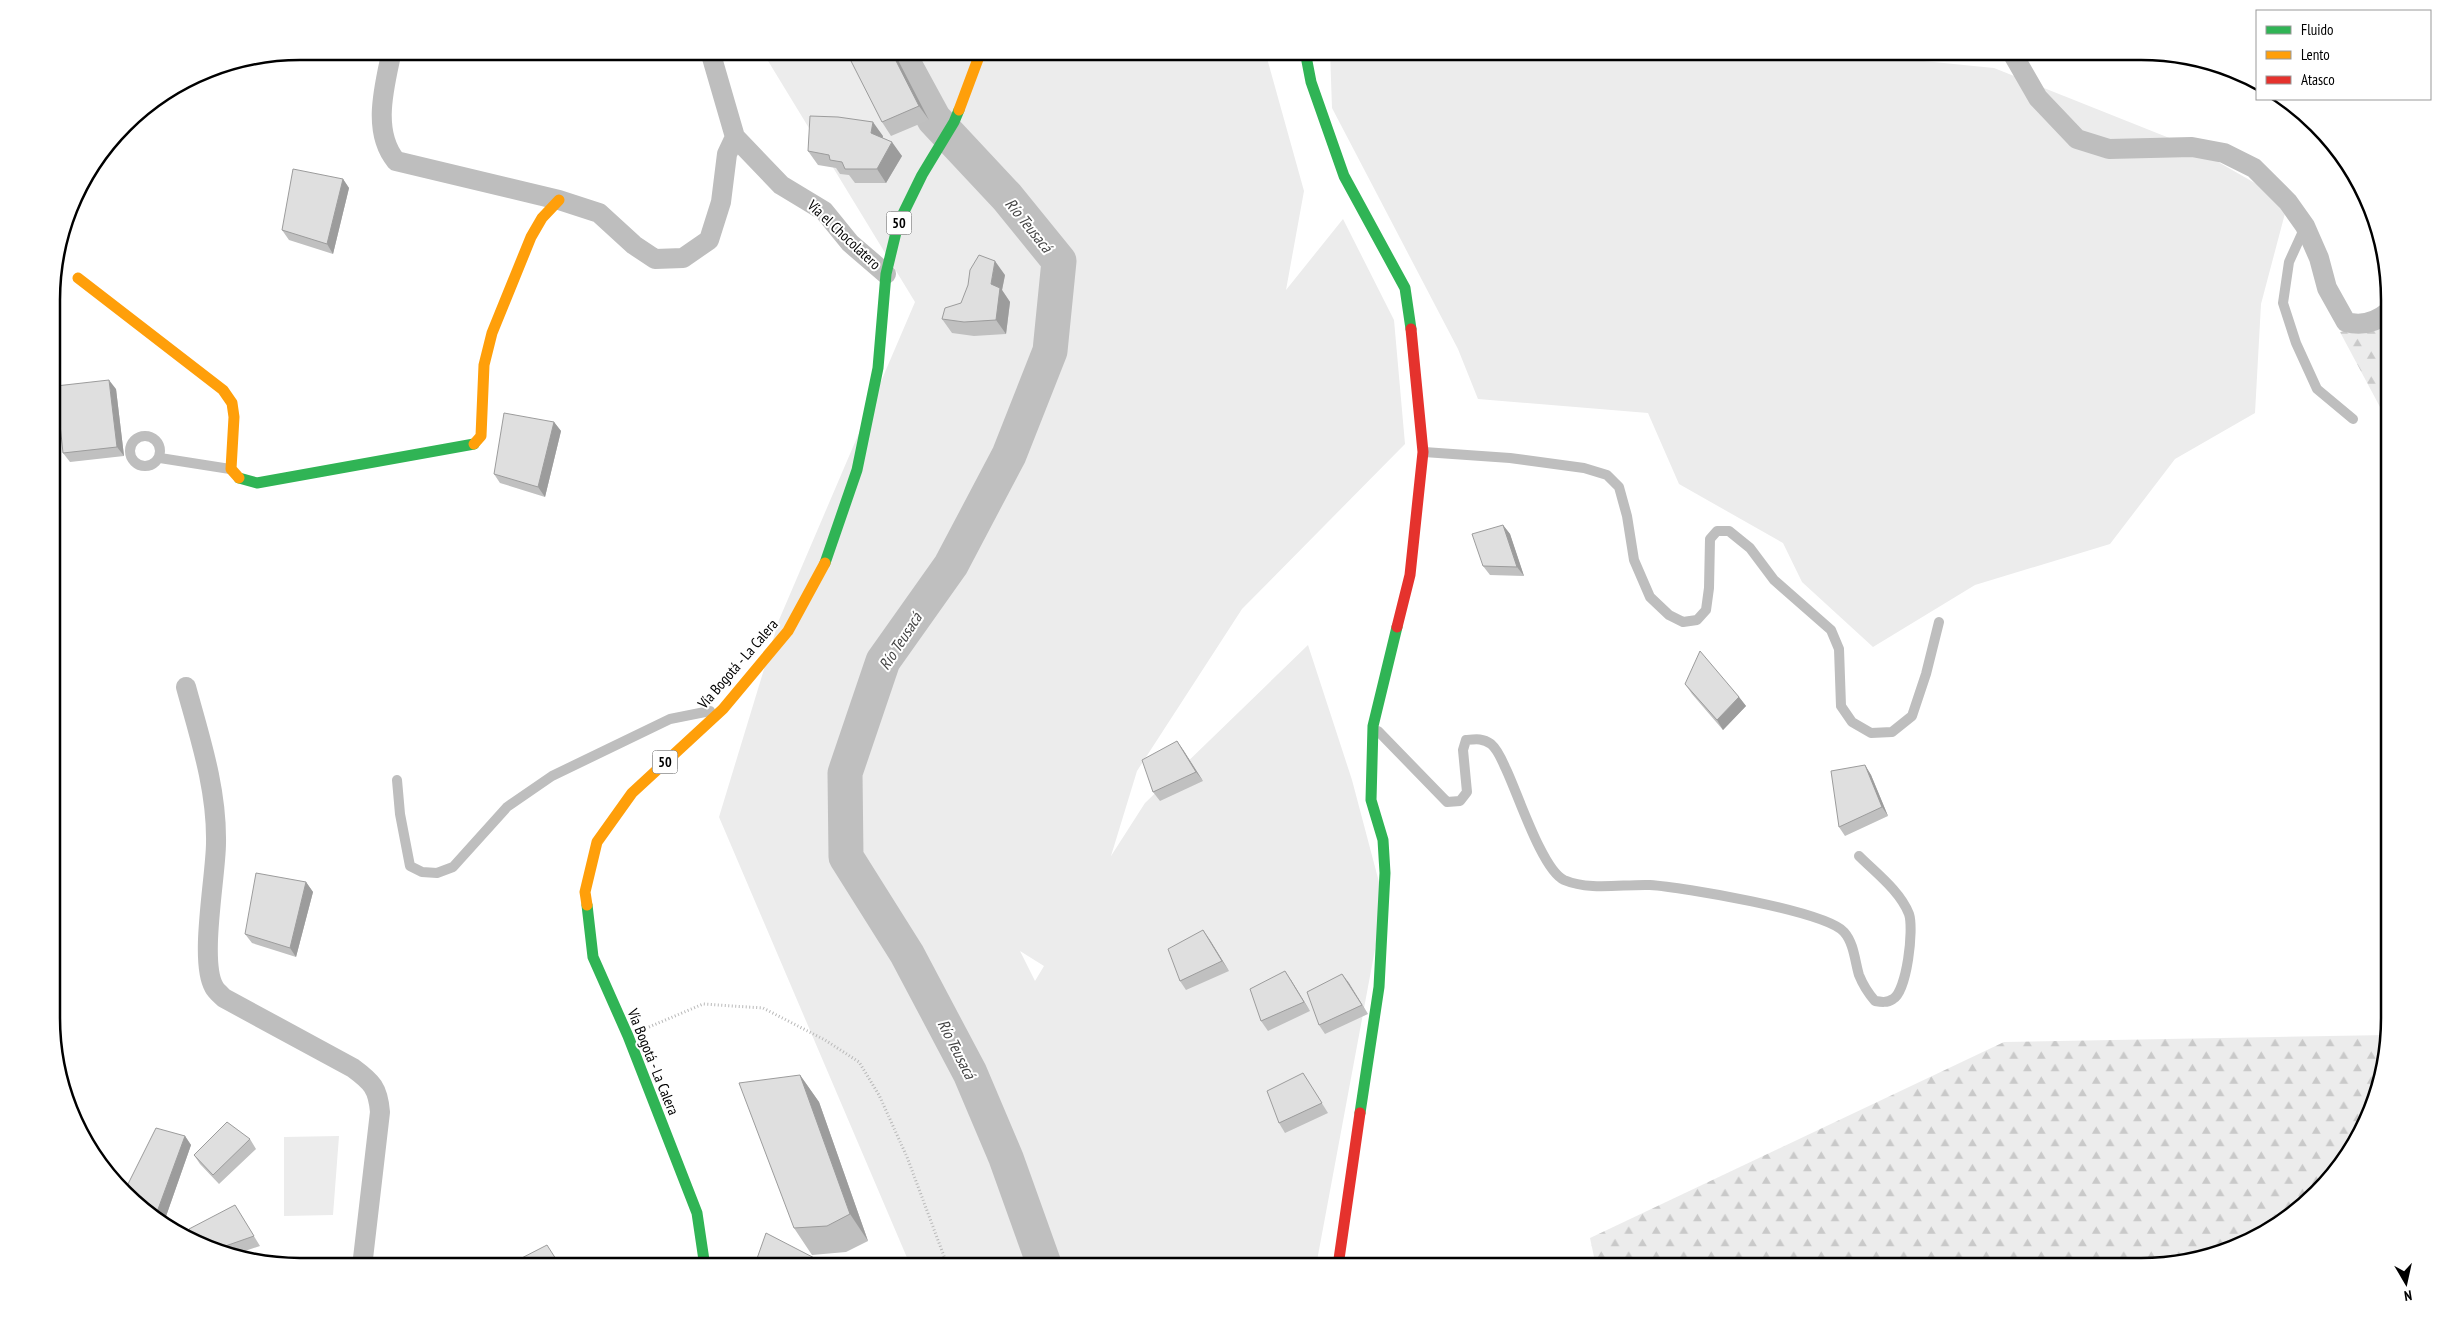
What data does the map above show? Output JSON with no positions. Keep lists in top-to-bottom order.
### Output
{
  "streets": {
    "street": ["50", "Vía el Chocolatero", "Vía Bogotá - La Calera"]
  },
  "crossings": [
    ["Vía el Chocolatero", "Vía Bogotá - La Calera"]
  ],
  "water": ["Río Teusacá"],
  "legend": ["Fluido", "Lento", "Atasco"],
  "north": "bottom"
}
